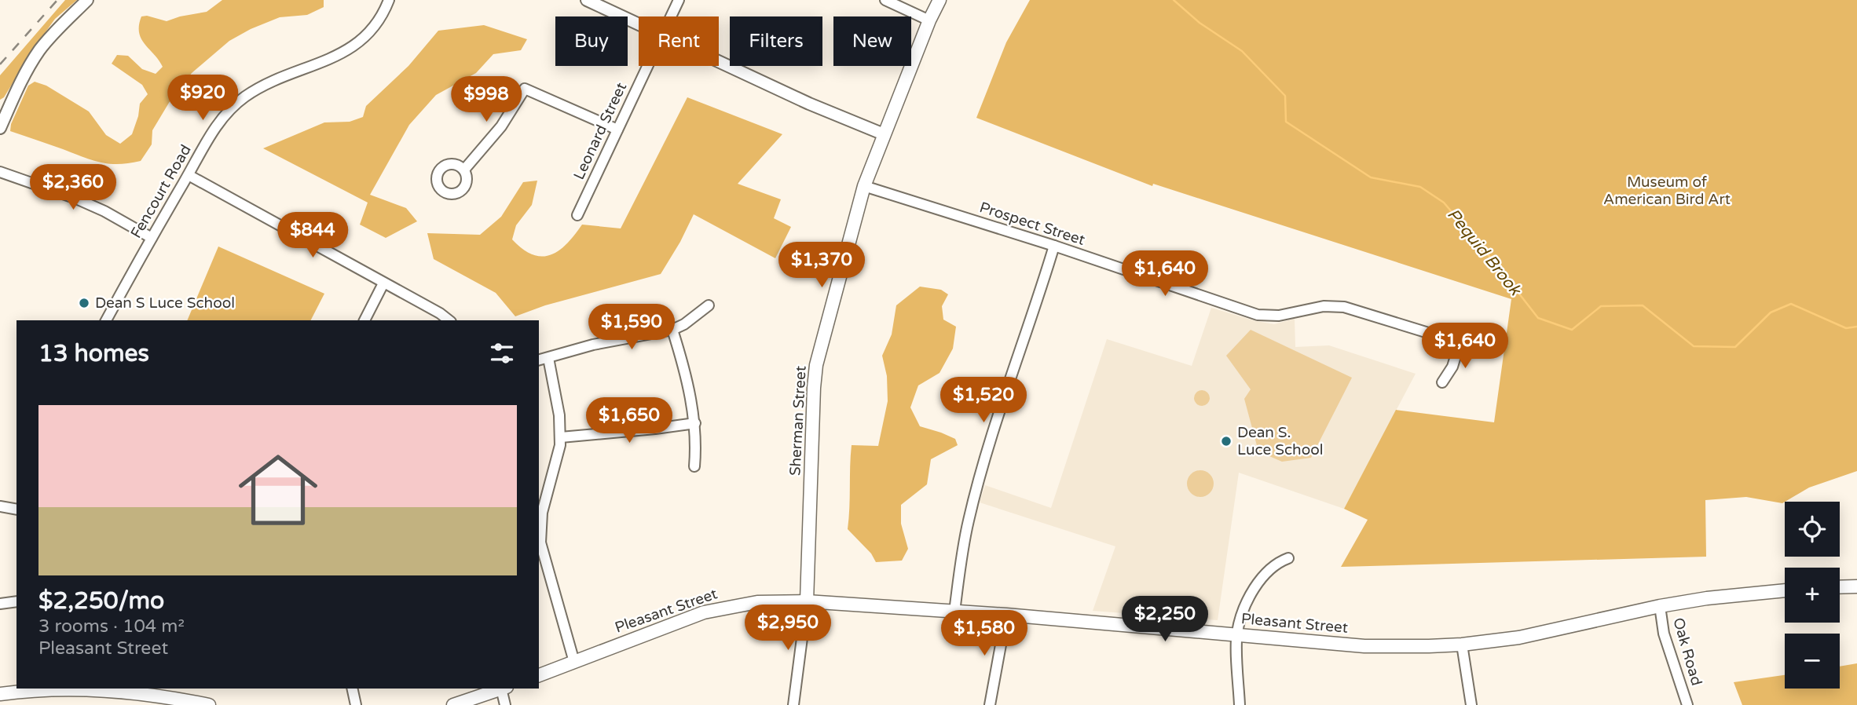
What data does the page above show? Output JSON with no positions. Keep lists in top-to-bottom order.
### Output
{
  "streets": {
    "main road": ["Sherman Street", "Pleasant Street"],
    "street": [
      "Leonard Street",
      "Fencourt Road",
      "Prospect Street",
      "Oak Road"
    ]
  },
  "crossings": [
    ["Prospect Street", "Sherman Street"],
    ["Sherman Street", "Pleasant Street"],
    ["Pleasant Street", "Oak Road"]
  ],
  "water": ["Pequid Brook"],
  "parks": ["Museum of American Bird Art"],
  "places": ["Dean S Luce School", "Dean S. Luce School"],
  "page": {
    "chip": [
      "Buy",
      "Rent",
      "Filters",
      "New"
    ],
    "price": [
      "$920",
      "$998",
      "$2,360",
      "$844",
      "$1,370",
      "$1,640",
      "$1,590",
      "$1,640",
      "$1,520",
      "$1,650",
      "$2,250",
      "$2,950",
      "$1,580"
    ],
    "heading": "13 homes",
    "list": [
      {
        "name": "$2,250/mo",
        "note": "3 rooms · 104 m² · Pleasant Street"
      }
    ],
    "map_buttons": ["+", "−"]
  }
}
